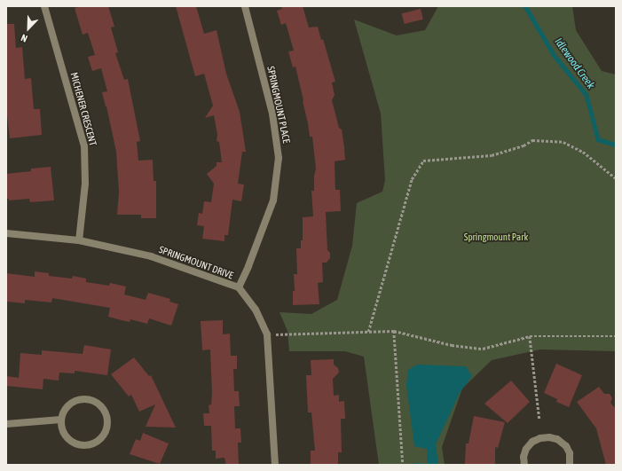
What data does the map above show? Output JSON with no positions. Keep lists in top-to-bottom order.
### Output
{
  "streets": {
    "street": ["SPRINGMOUNT PLACE", "MICHENER CRESCENT", "SPRINGMOUNT DRIVE"]
  },
  "crossings": [
    ["SPRINGMOUNT PLACE", "SPRINGMOUNT DRIVE"],
    ["MICHENER CRESCENT", "SPRINGMOUNT DRIVE"]
  ],
  "water": ["Idlewood Creek"],
  "parks": ["Springmount Park"],
  "north": "bottom left"
}
